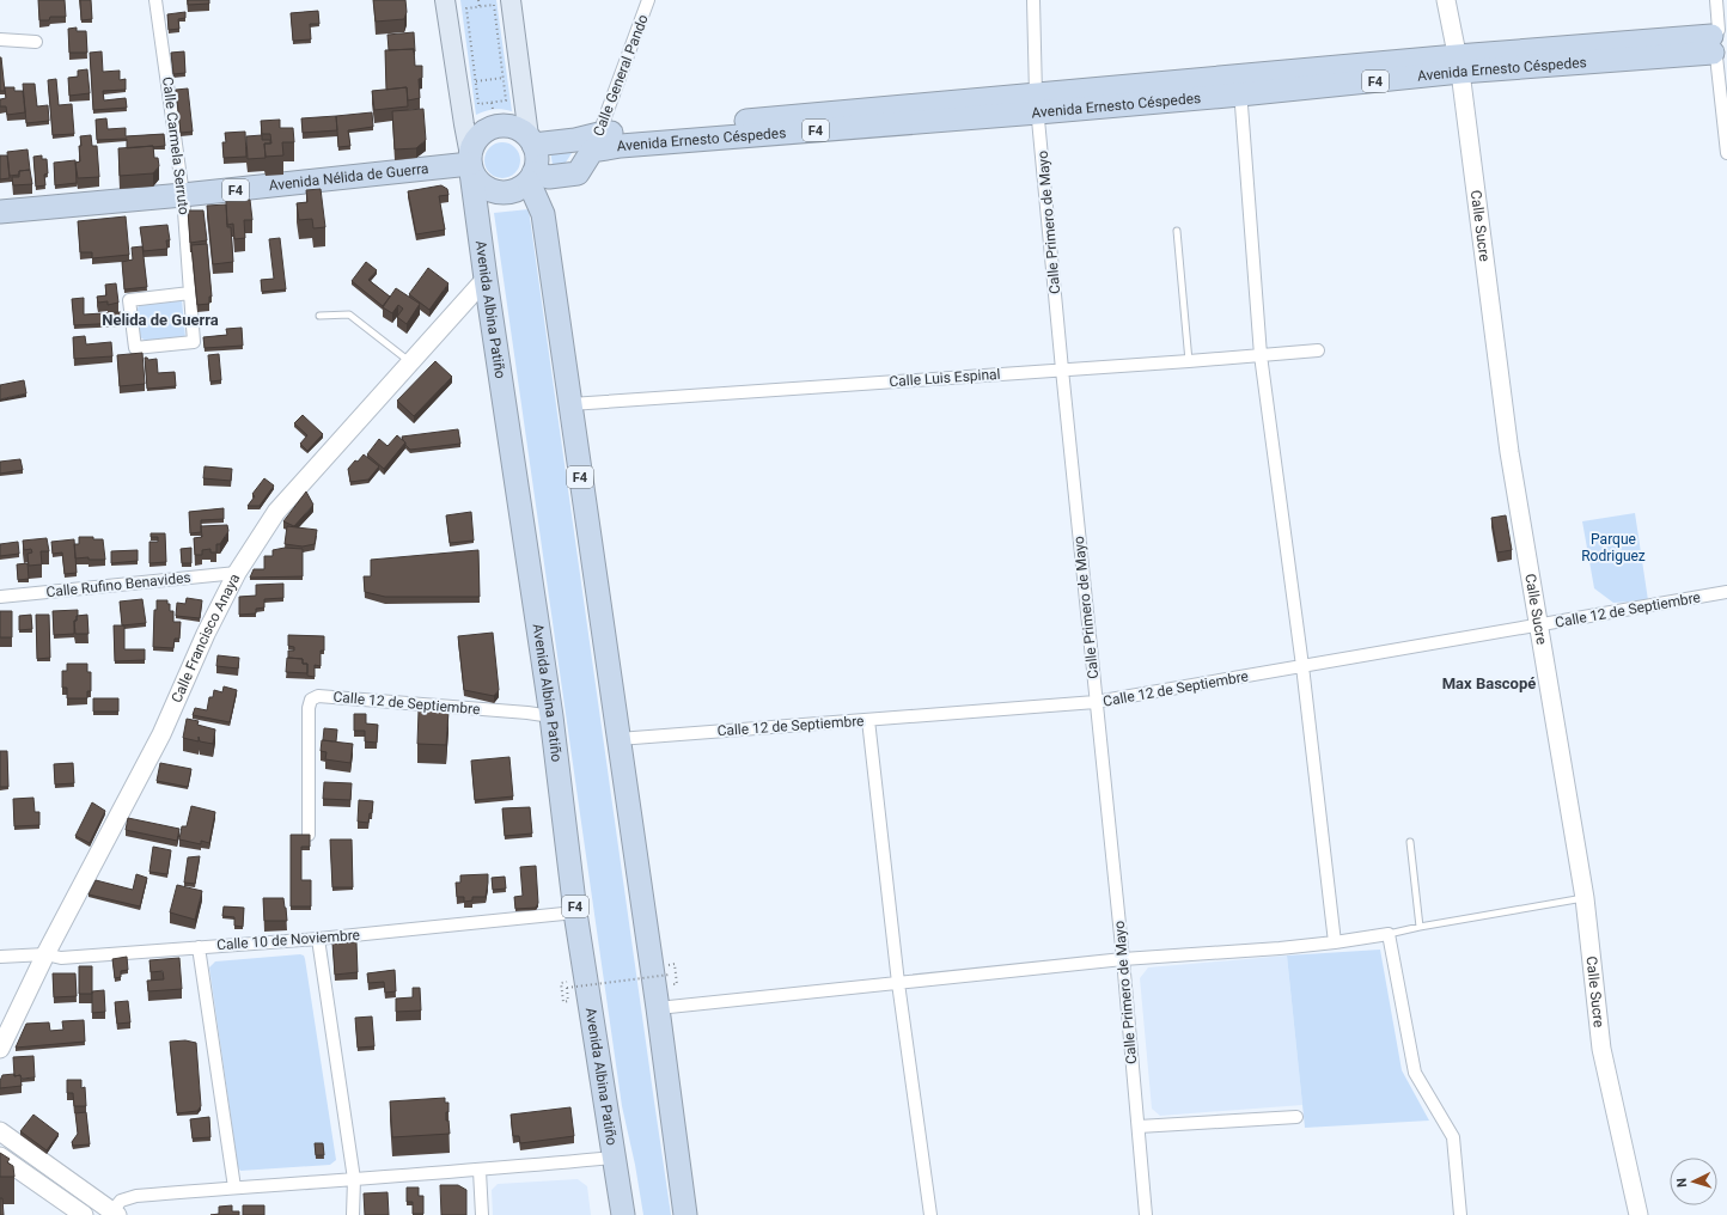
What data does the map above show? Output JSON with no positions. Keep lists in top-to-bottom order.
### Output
{
  "streets": {
    "highway": [
      "Avenida Ernesto Céspedes",
      "F4",
      "Avenida Nélida de Guerra",
      "Avenida Albina Patiño"
    ],
    "main road": ["Calle Sucre", "Calle Francisco Anaya"],
    "street": [
      "Calle General Pando",
      "Calle Carmela Serruto",
      "Calle Primero de Mayo",
      "Calle Luis Espinal",
      "Calle Rufino Benavides",
      "Calle 12 de Septiembre",
      "Calle 10 de Noviembre"
    ]
  },
  "crossings": [
    ["Avenida Ernesto Céspedes", "Calle General Pando"],
    ["Avenida Ernesto Céspedes", "F4"],
    ["Avenida Ernesto Céspedes", "Avenida Nélida de Guerra"],
    ["Avenida Ernesto Céspedes", "Calle Primero de Mayo"],
    ["Avenida Ernesto Céspedes", "Calle Sucre"],
    ["Avenida Ernesto Céspedes", "Avenida Albina Patiño"],
    ["F4", "Avenida Nélida de Guerra"],
    ["F4", "Avenida Albina Patiño"],
    ["F4", "Calle Luis Espinal"],
    ["F4", "Calle 12 de Septiembre"],
    ["Calle Carmela Serruto", "Avenida Nélida de Guerra"],
    ["Avenida Nélida de Guerra", "Avenida Albina Patiño"],
    ["Calle Primero de Mayo", "Calle Luis Espinal"],
    ["Calle Primero de Mayo", "Calle 12 de Septiembre"],
    ["Calle Sucre", "Calle 12 de Septiembre"],
    ["Avenida Albina Patiño", "Calle 12 de Septiembre"],
    ["Avenida Albina Patiño", "Calle Francisco Anaya"],
    ["Avenida Albina Patiño", "Calle 10 de Noviembre"],
    ["Calle Rufino Benavides", "Calle Francisco Anaya"],
    ["Calle Francisco Anaya", "Calle 10 de Noviembre"]
  ],
  "districts": ["Nelida de Guerra", "Max Bascopé"],
  "parks": ["Parque Rodriguez"],
  "north": "left"
}
